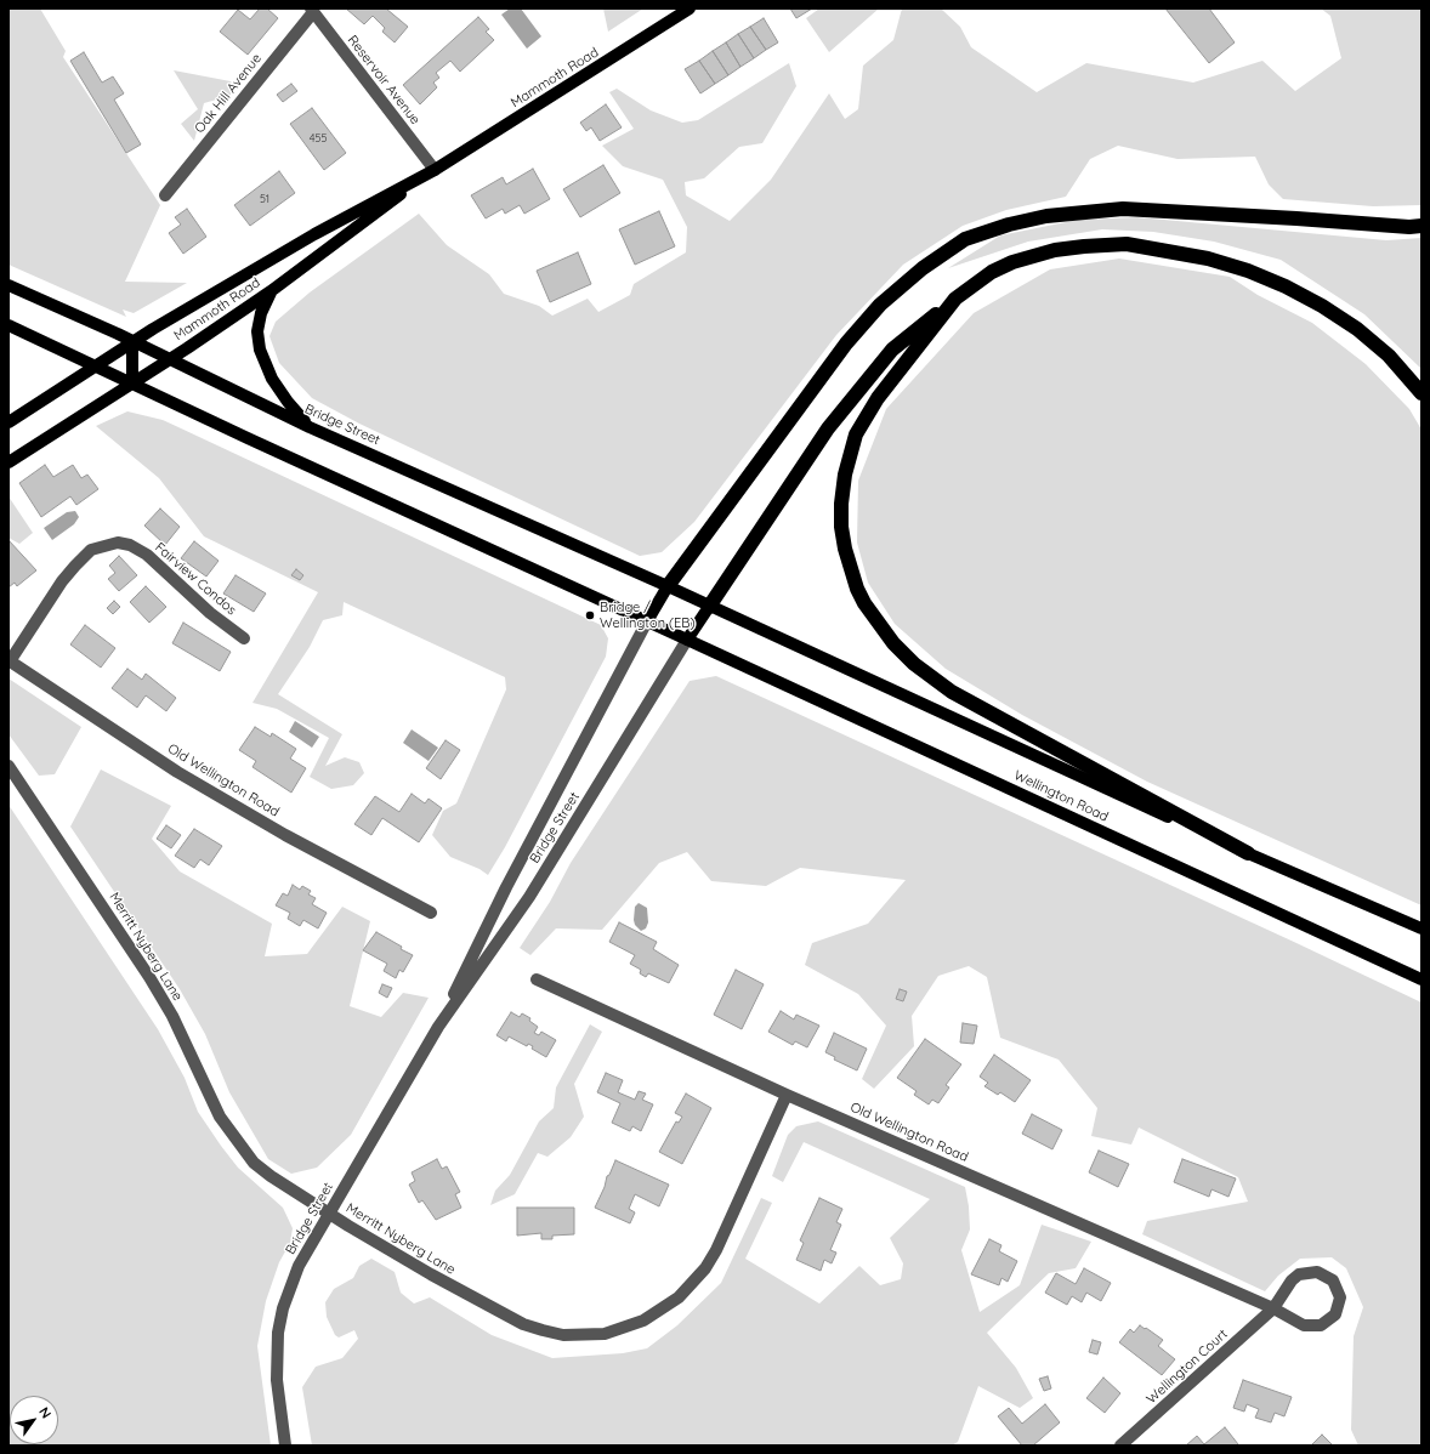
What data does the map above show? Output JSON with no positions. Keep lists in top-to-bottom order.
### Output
{
  "streets": {
    "main road": ["Mammoth Road", "Bridge Street", "Wellington Road"],
    "street": [
      "Reservoir Avenue",
      "Oak Hill Avenue",
      "Fairview Condos",
      "Old Wellington Road",
      "Merritt Nyberg Lane",
      "Wellington Court"
    ]
  },
  "crossings": [
    ["Mammoth Road", "Reservoir Avenue"],
    ["Mammoth Road", "Bridge Street"],
    ["Reservoir Avenue", "Oak Hill Avenue"],
    ["Bridge Street", "Wellington Road"],
    ["Bridge Street", "Merritt Nyberg Lane"],
    ["Fairview Condos", "Old Wellington Road"],
    ["Old Wellington Road", "Merritt Nyberg Lane"],
    ["Old Wellington Road", "Wellington Court"]
  ],
  "places": ["Bridge / Wellington (EB)"],
  "house_numbers": ["455", "51"],
  "north": "top right"
}
